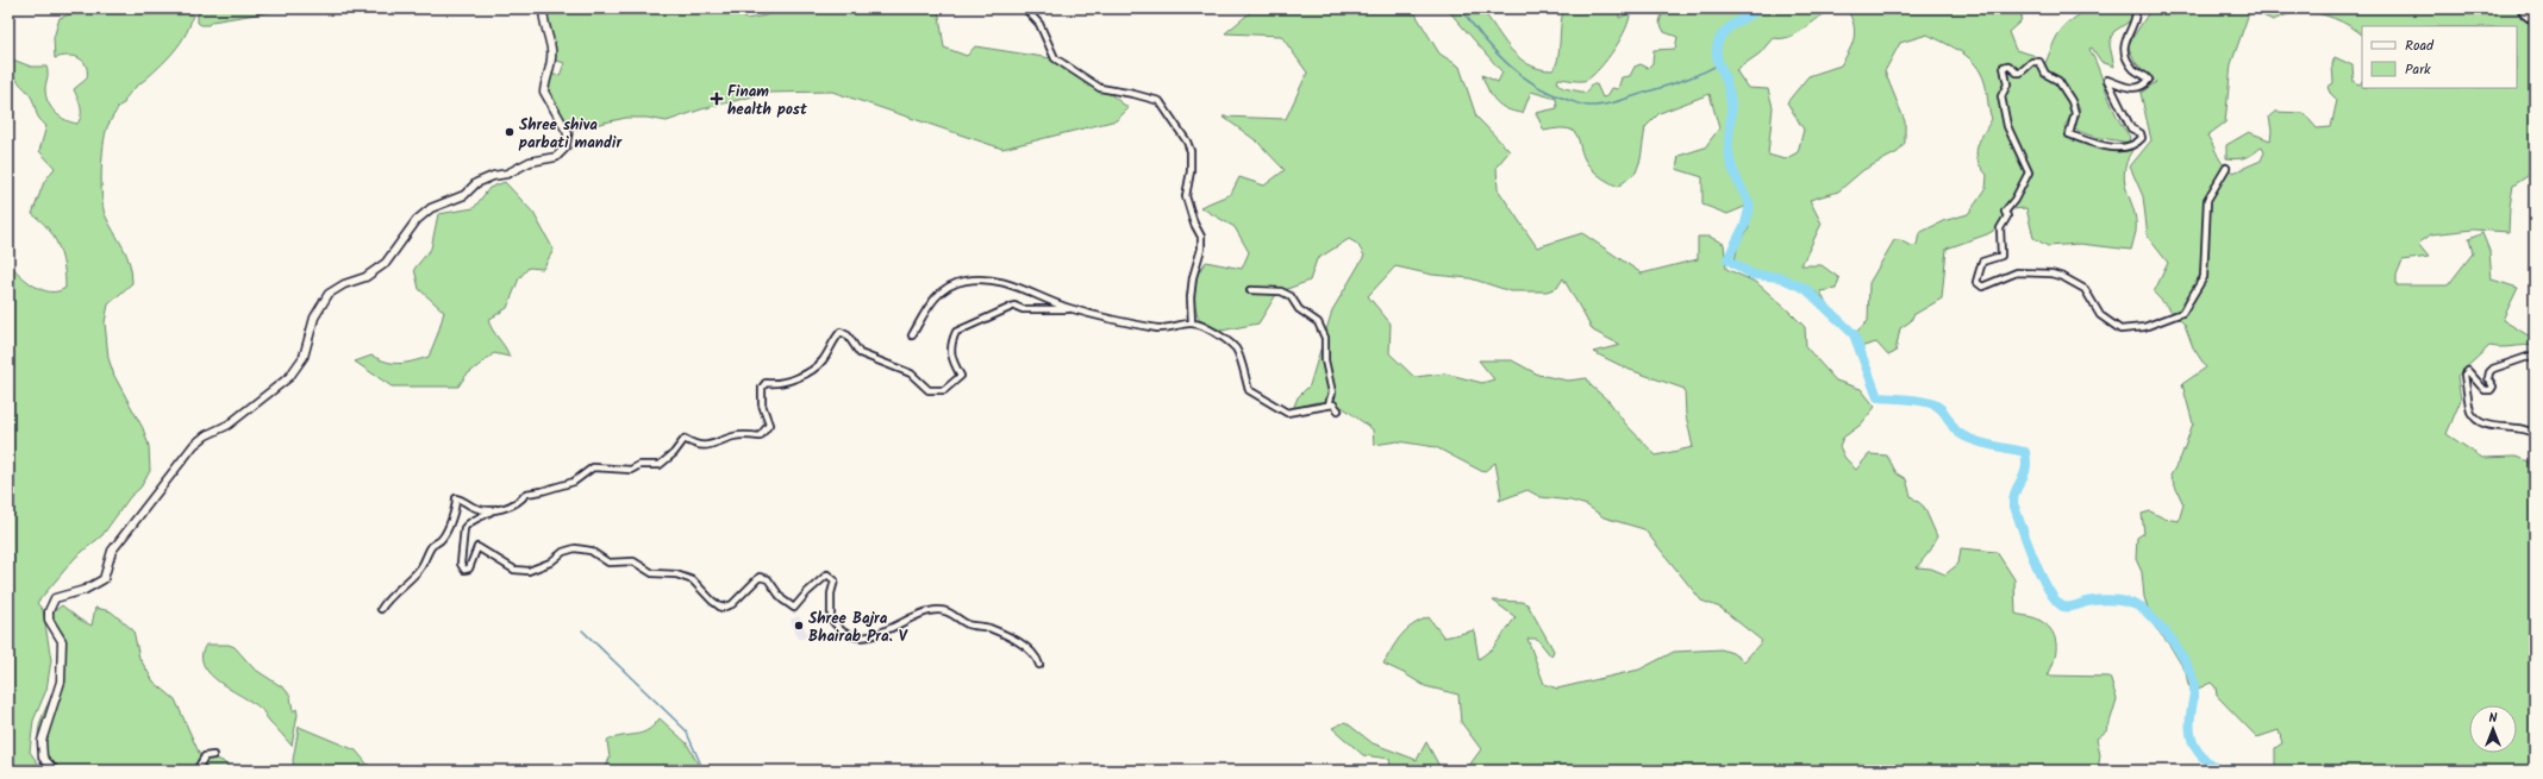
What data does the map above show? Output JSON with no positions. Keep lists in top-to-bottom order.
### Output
{
  "places": {
    "health": ["Finam health post"],
    "other": ["Shree shiva parbati mandir", "Shree Bajra Bhairab Pra. V"]
  },
  "legend": ["Road", "Park"],
  "north": "top"
}
